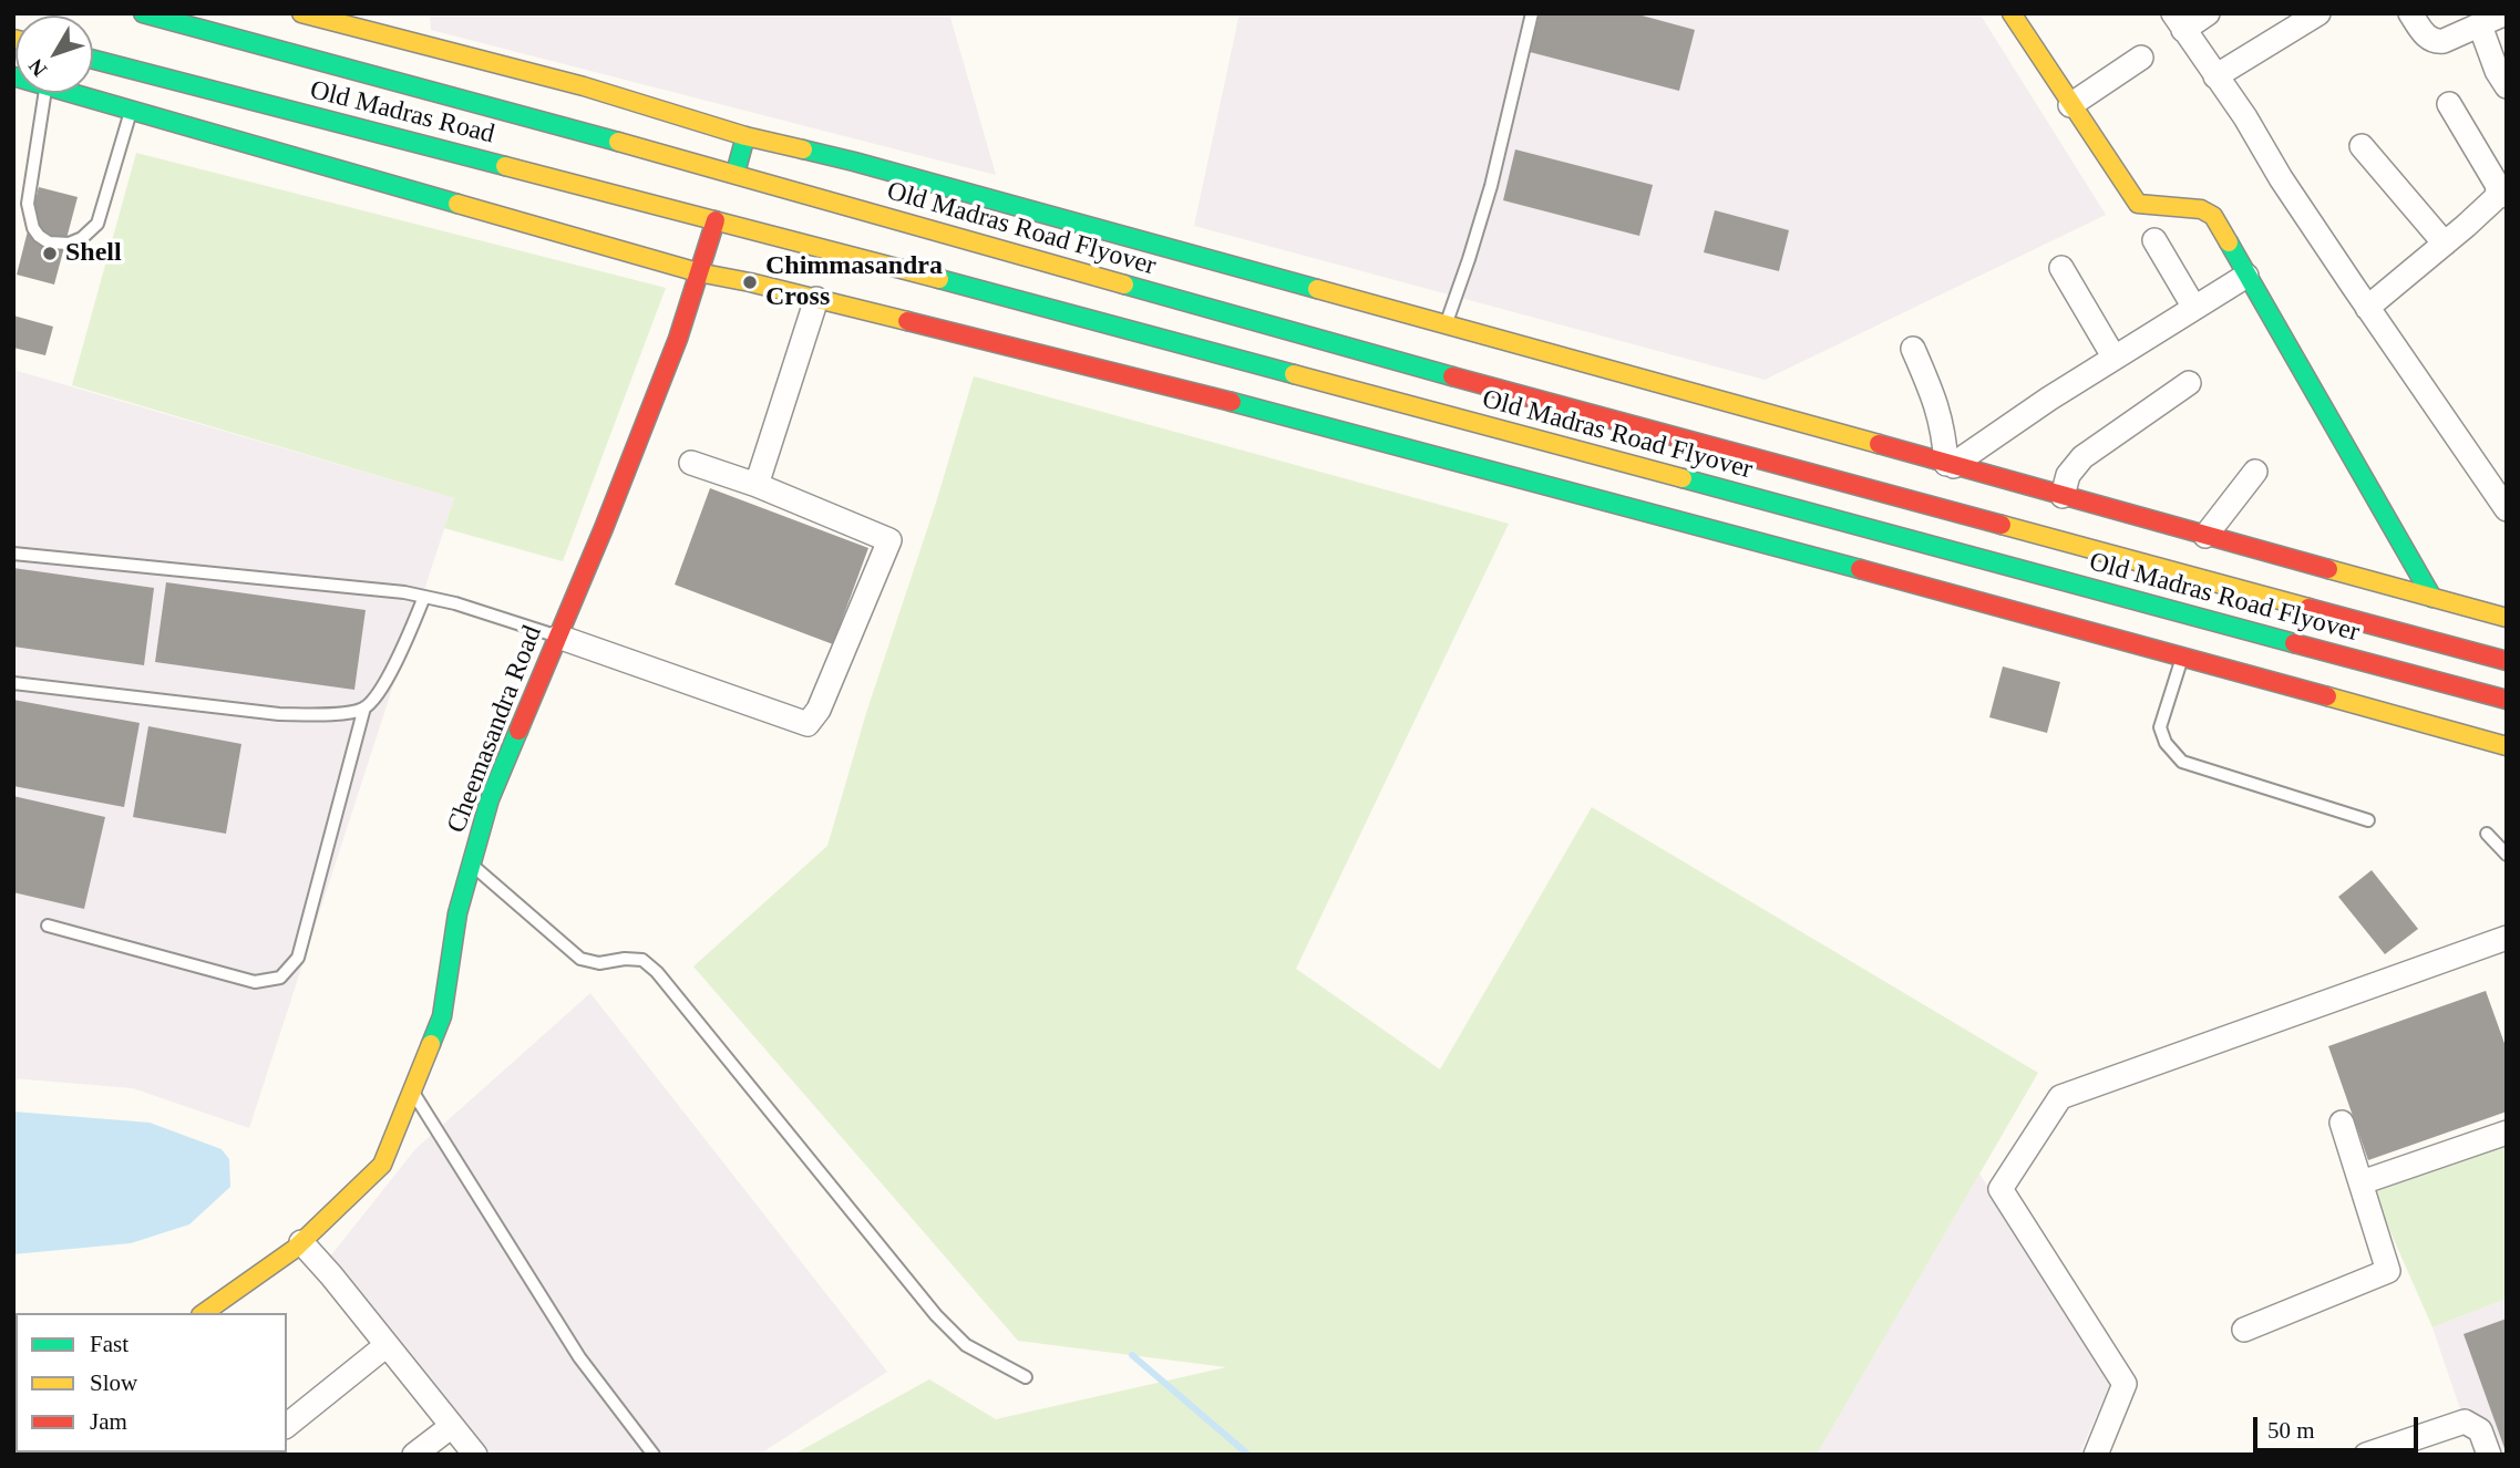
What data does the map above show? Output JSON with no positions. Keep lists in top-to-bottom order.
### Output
{
  "streets": {
    "main road": ["Old Madras Road", "Old Madras Road Flyover", "Cheemasandra Road"]
  },
  "crossings": [
    ["Old Madras Road", "Old Madras Road Flyover"],
    ["Old Madras Road", "Cheemasandra Road"],
    ["Old Madras Road Flyover", "Cheemasandra Road"]
  ],
  "places": ["Shell", "Chimmasandra Cross"],
  "legend": ["Fast", "Slow", "Jam"],
  "scale_bar": "50 m",
  "north": "bottom left"
}
